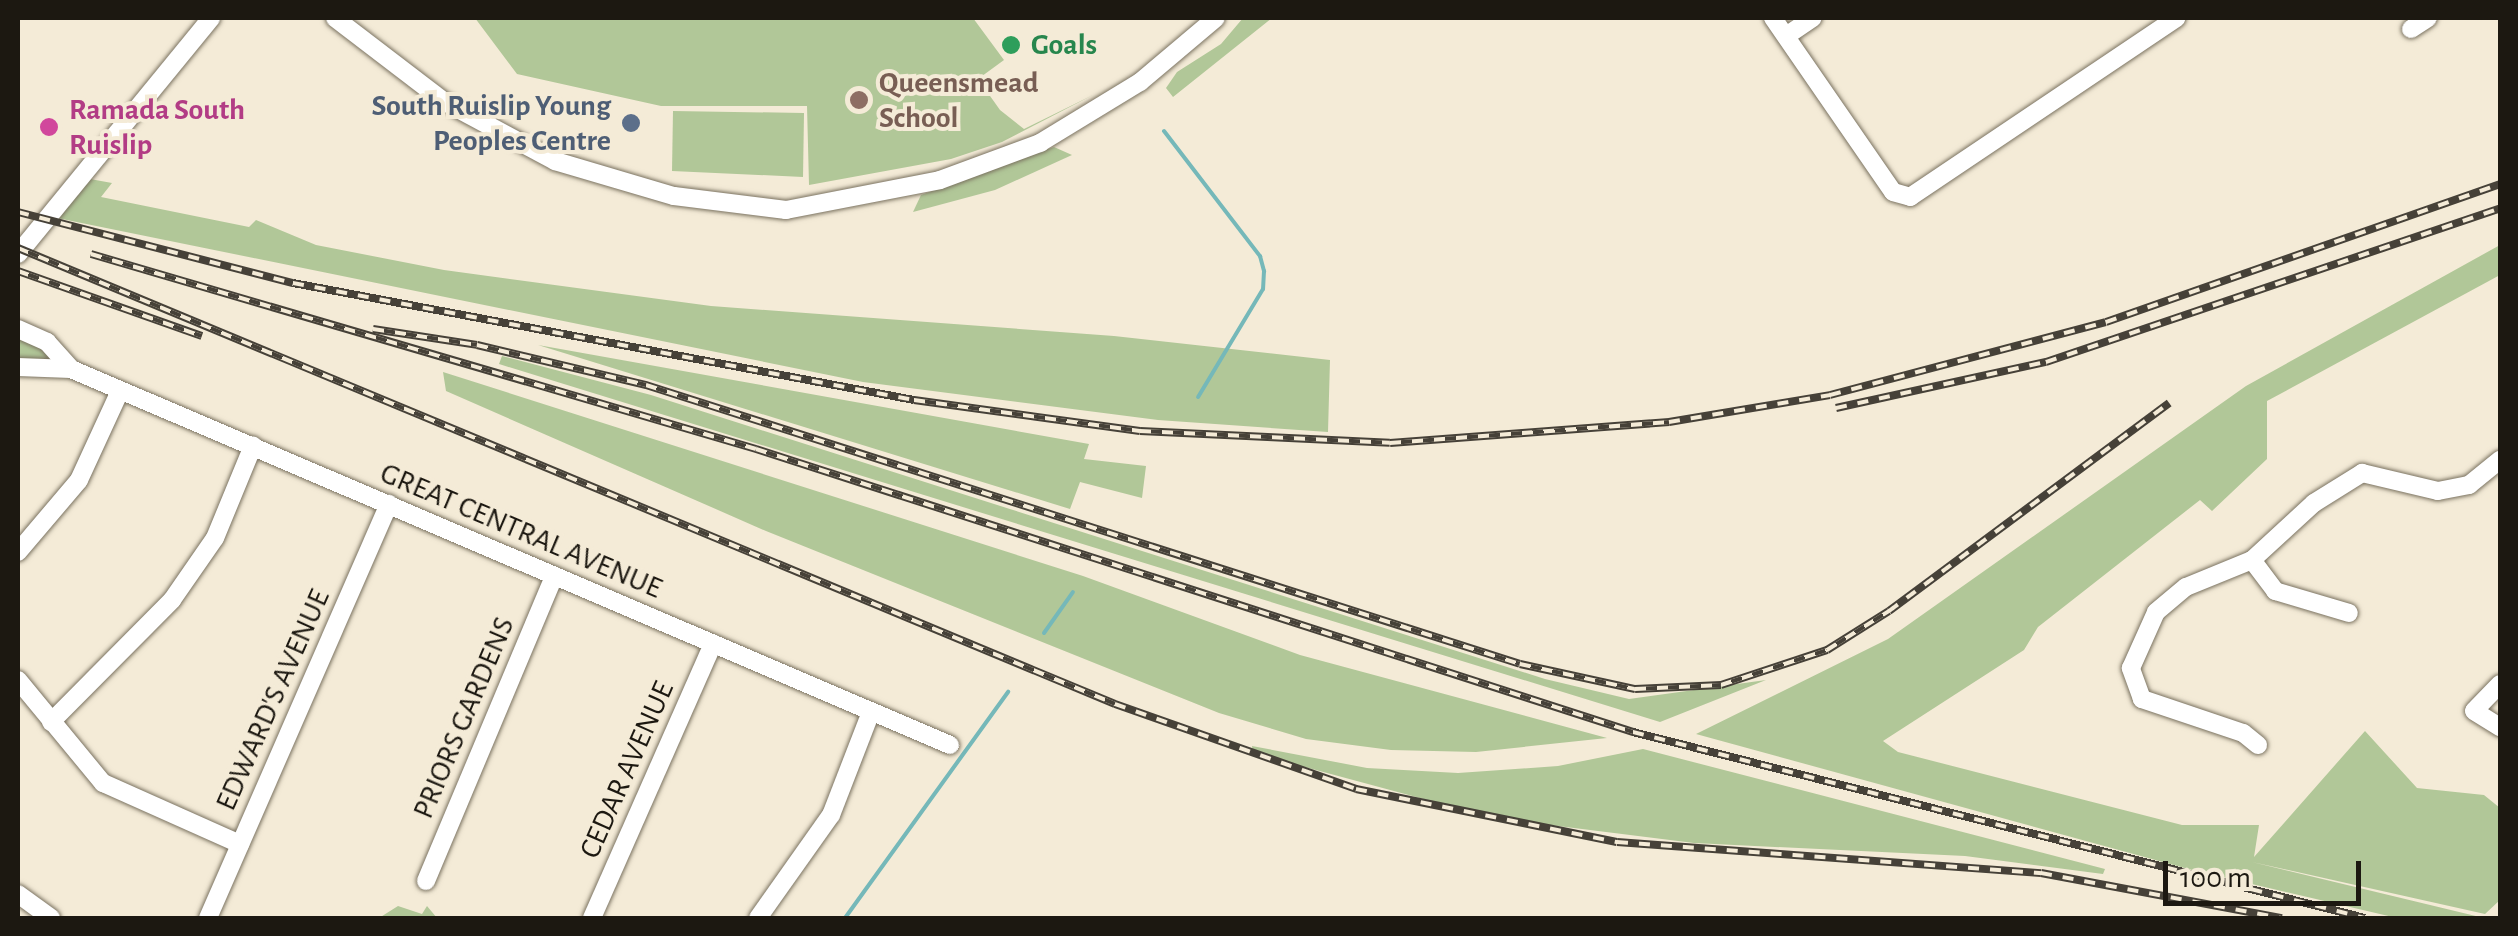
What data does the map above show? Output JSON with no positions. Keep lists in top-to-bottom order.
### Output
{
  "streets": {
    "street": [
      "GREAT CENTRAL AVENUE",
      "EDWARD'S AVENUE",
      "PRIORS GARDENS",
      "CEDAR AVENUE"
    ]
  },
  "crossings": [
    ["GREAT CENTRAL AVENUE", "EDWARD'S AVENUE"],
    ["GREAT CENTRAL AVENUE", "PRIORS GARDENS"],
    ["GREAT CENTRAL AVENUE", "CEDAR AVENUE"]
  ],
  "places": [
    "Goals",
    "Queensmead School",
    "South Ruislip Young Peoples Centre",
    "Ramada South Ruislip"
  ],
  "scale_bar": "100 m"
}
